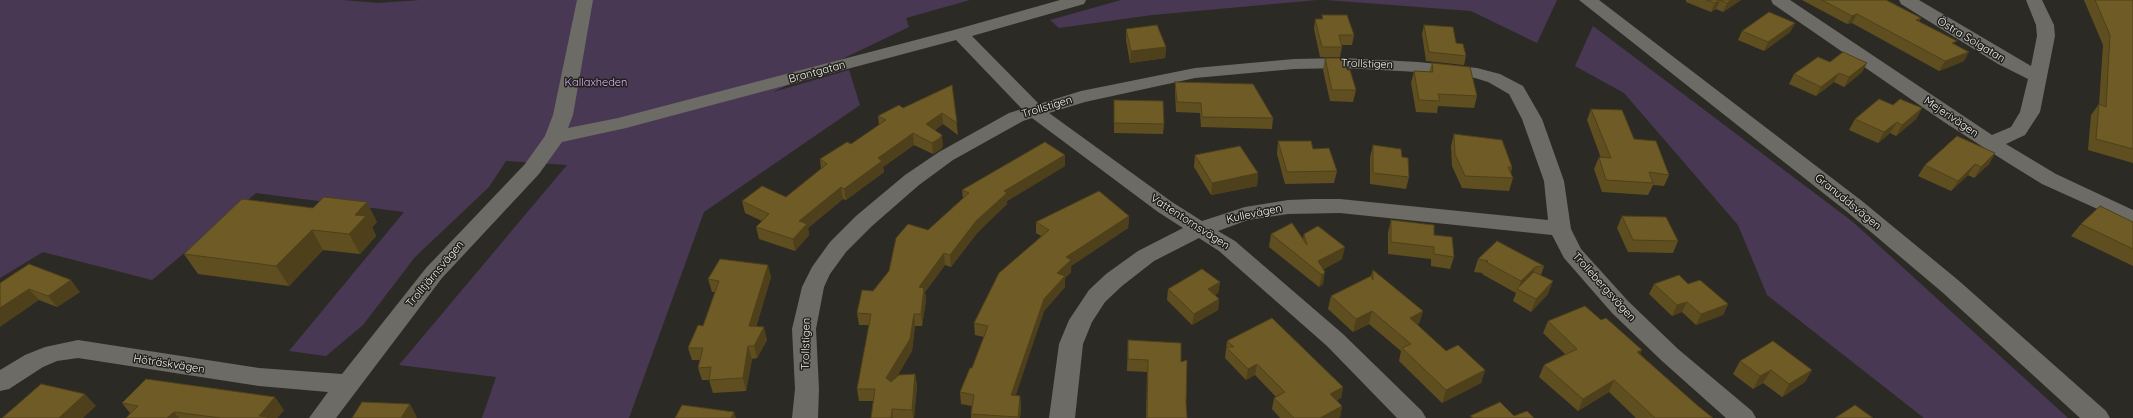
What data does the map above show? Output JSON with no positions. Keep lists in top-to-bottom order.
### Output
{
  "streets": {
    "street": [
      "Östra Solgatan",
      "Trollstigen",
      "Brantgatan",
      "Mejerivägen",
      "Granuddsvägen",
      "Kullevägen",
      "Vattentornsvägen",
      "Trolltjärnsvägen",
      "Trollebergsvägen",
      "Höträskvägen"
    ]
  },
  "crossings": [
    ["Trollstigen", "Vattentornsvägen"],
    ["Trollstigen", "Trollebergsvägen"],
    ["Brantgatan", "Vattentornsvägen"],
    ["Brantgatan", "Trolltjärnsvägen"],
    ["Kullevägen", "Vattentornsvägen"],
    ["Kullevägen", "Trollebergsvägen"],
    ["Trolltjärnsvägen", "Höträskvägen"]
  ],
  "parks": ["Kallaxheden"]
}
